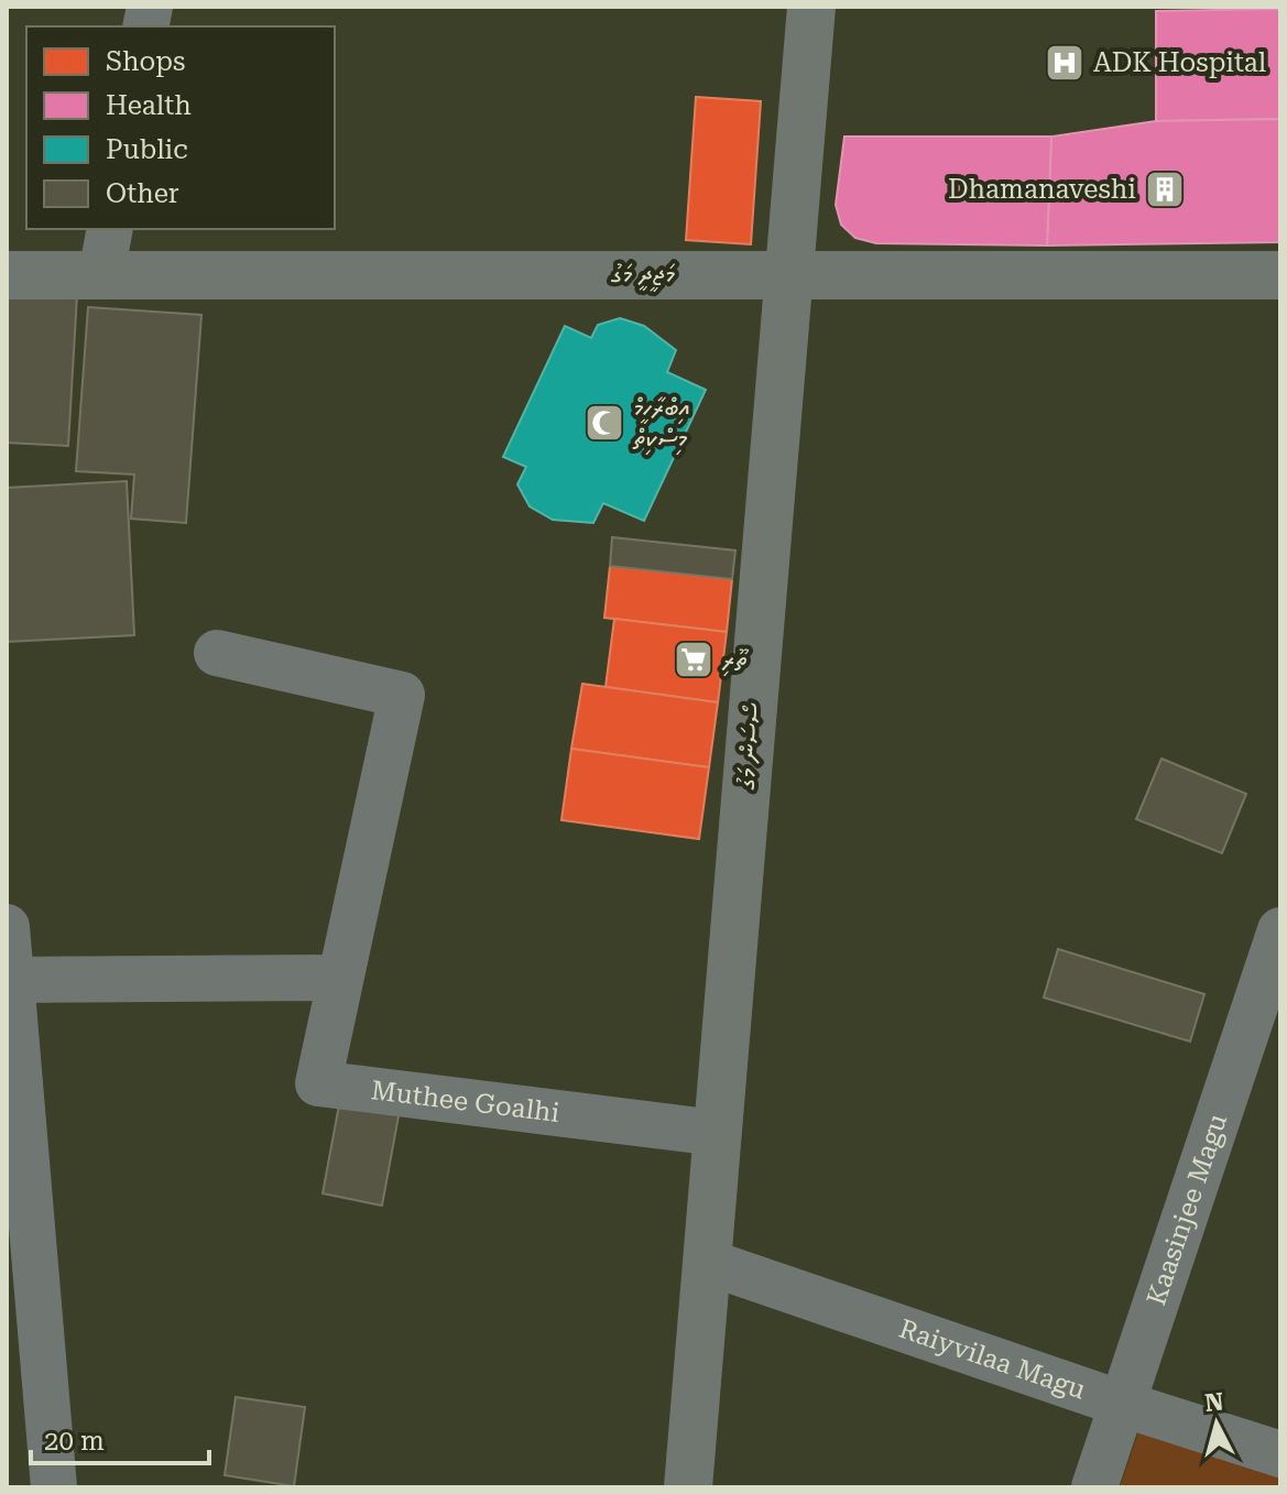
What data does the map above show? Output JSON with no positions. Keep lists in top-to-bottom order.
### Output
{
  "streets": {
    "street": [
      "މަޖީދީ މަގު",
      "ސޯސަން މަގު",
      "Muthee Goalhi",
      "Kaasinjee Magu",
      "Raiyvilaa Magu"
    ]
  },
  "crossings": [
    ["މަޖީދީ މަގު", "ސޯސަން މަގު"],
    ["ސޯސަން މަގު", "Muthee Goalhi"],
    ["ސޯސަން މަގު", "Raiyvilaa Magu"],
    ["Kaasinjee Magu", "Raiyvilaa Magu"]
  ],
  "places": {
    "hospital": ["ADK Hospital"],
    "building": ["Dhamanaveshi"],
    "mosque": ["އިބްރާހީމް މިސްކިތް"],
    "supermarket": ["ތޫރި"]
  },
  "legend": [
    "Shops",
    "Health",
    "Public",
    "Other"
  ],
  "scale_bar": "20 m",
  "north": "top"
}
